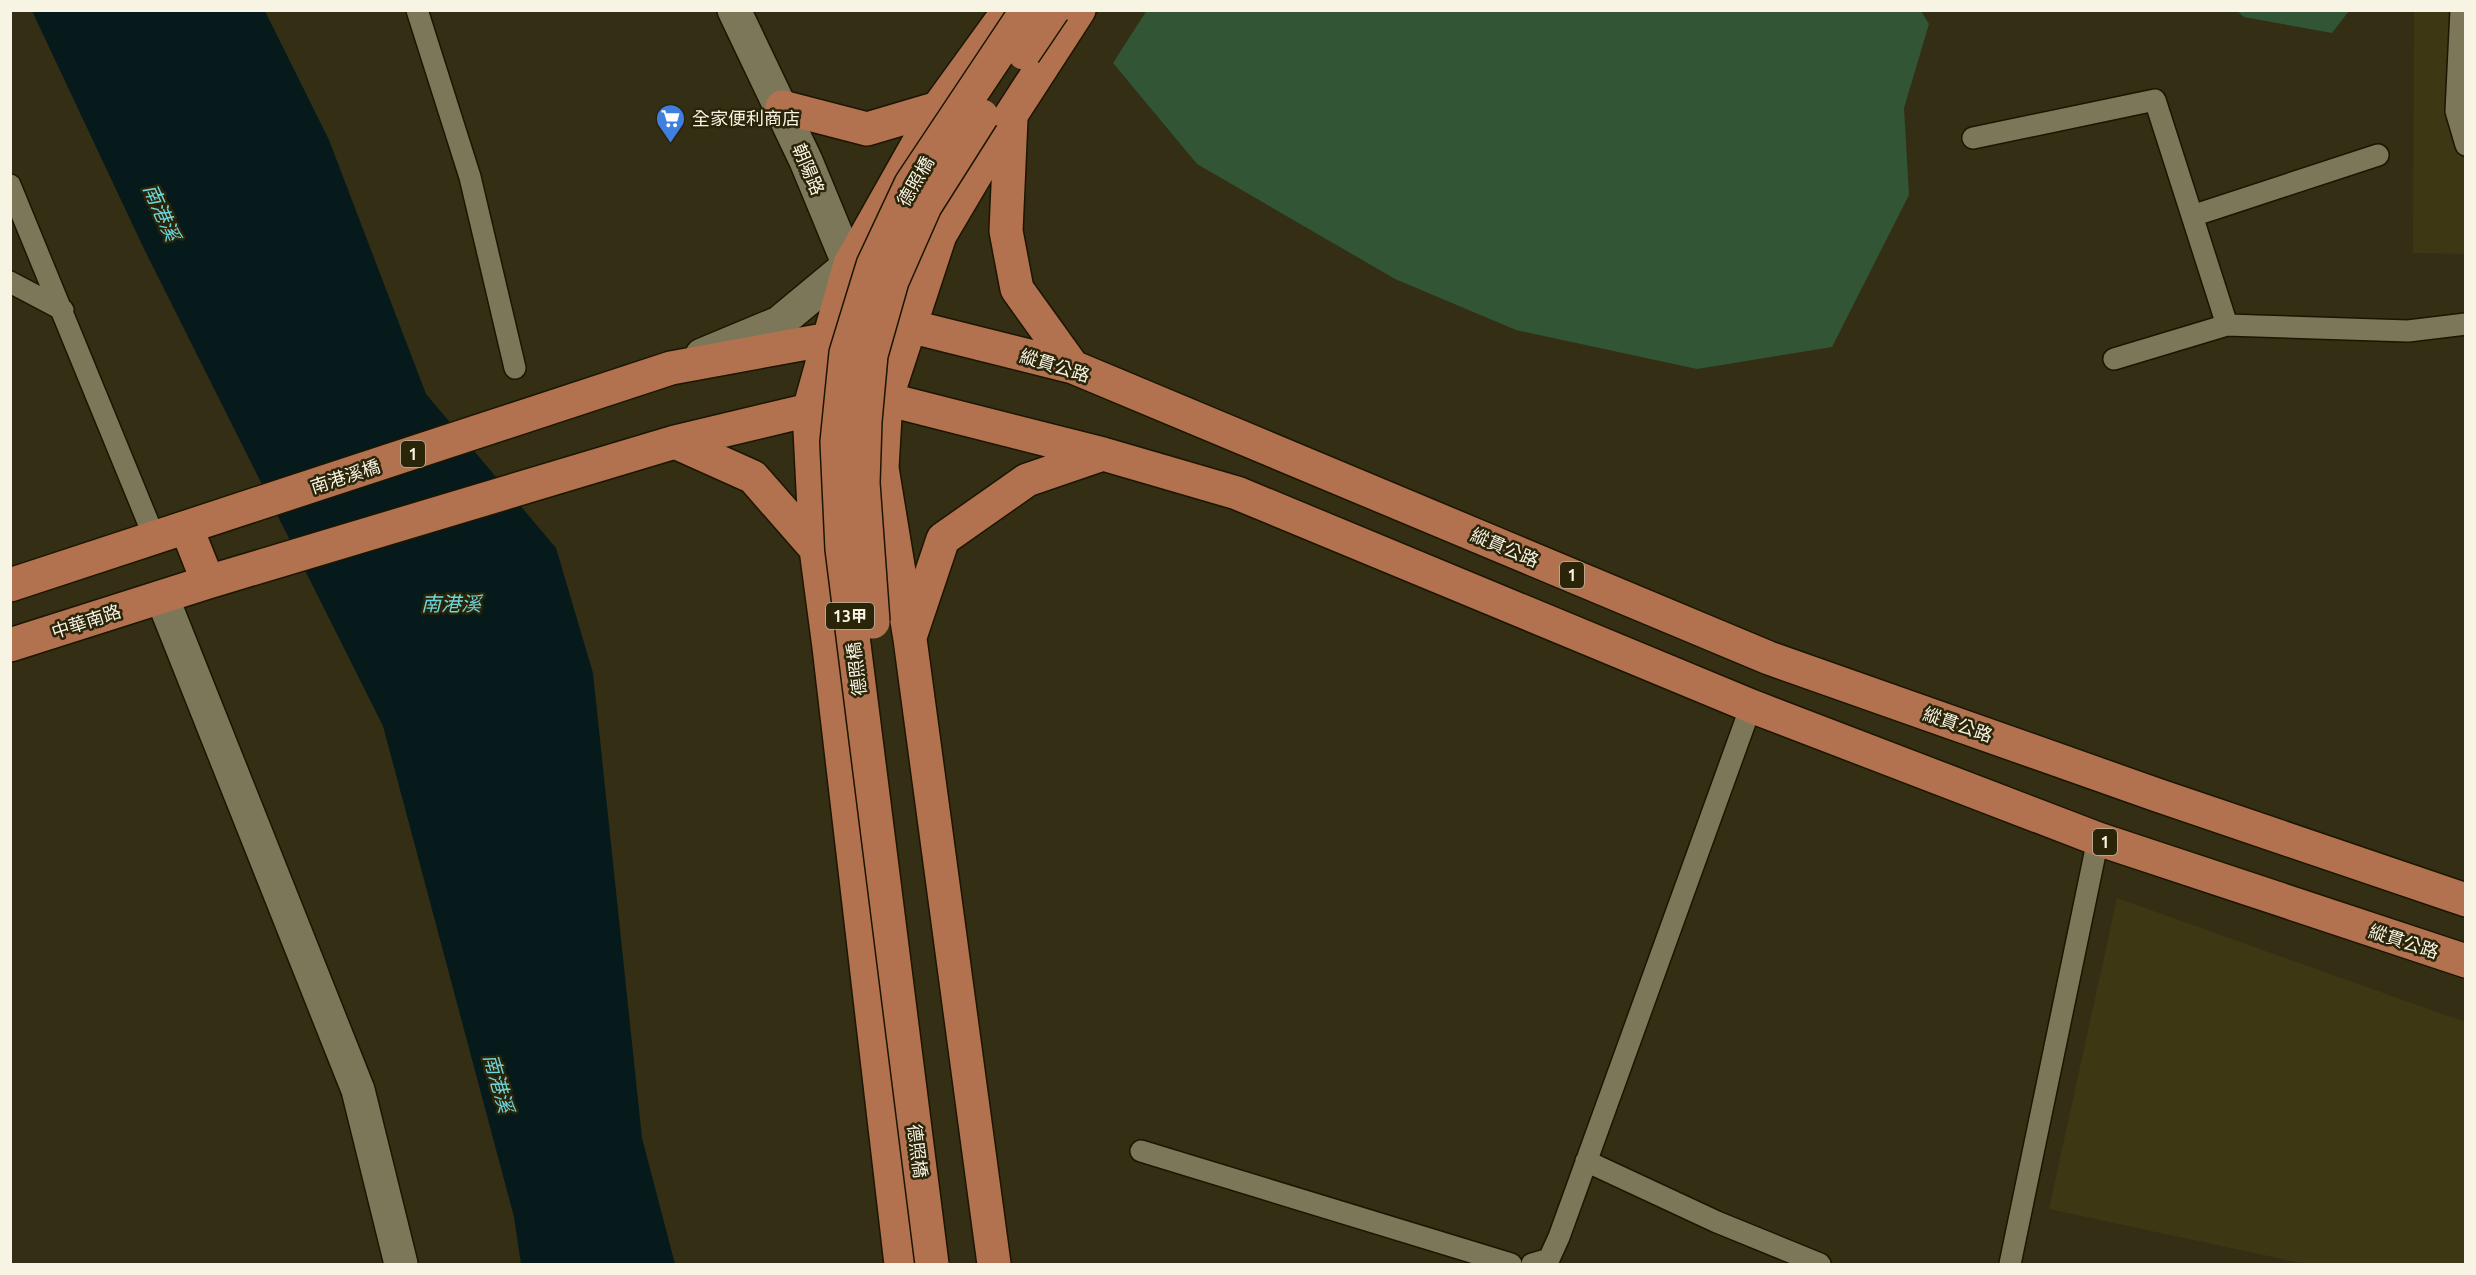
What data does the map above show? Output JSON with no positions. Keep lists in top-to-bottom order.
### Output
{
  "streets": {
    "main road": [
      "德照橋",
      "縱貫公路",
      "1",
      "南港溪橋",
      "13甲",
      "中華南路"
    ],
    "street": ["朝陽路"]
  },
  "crossings": [
    ["朝陽路", "縱貫公路"],
    ["縱貫公路", "1"],
    ["縱貫公路", "南港溪橋"],
    ["1", "南港溪橋"],
    ["1", "中華南路"]
  ],
  "water": ["南港溪"],
  "places": {
    "supermarket": ["全家便利商店"]
  }
}
